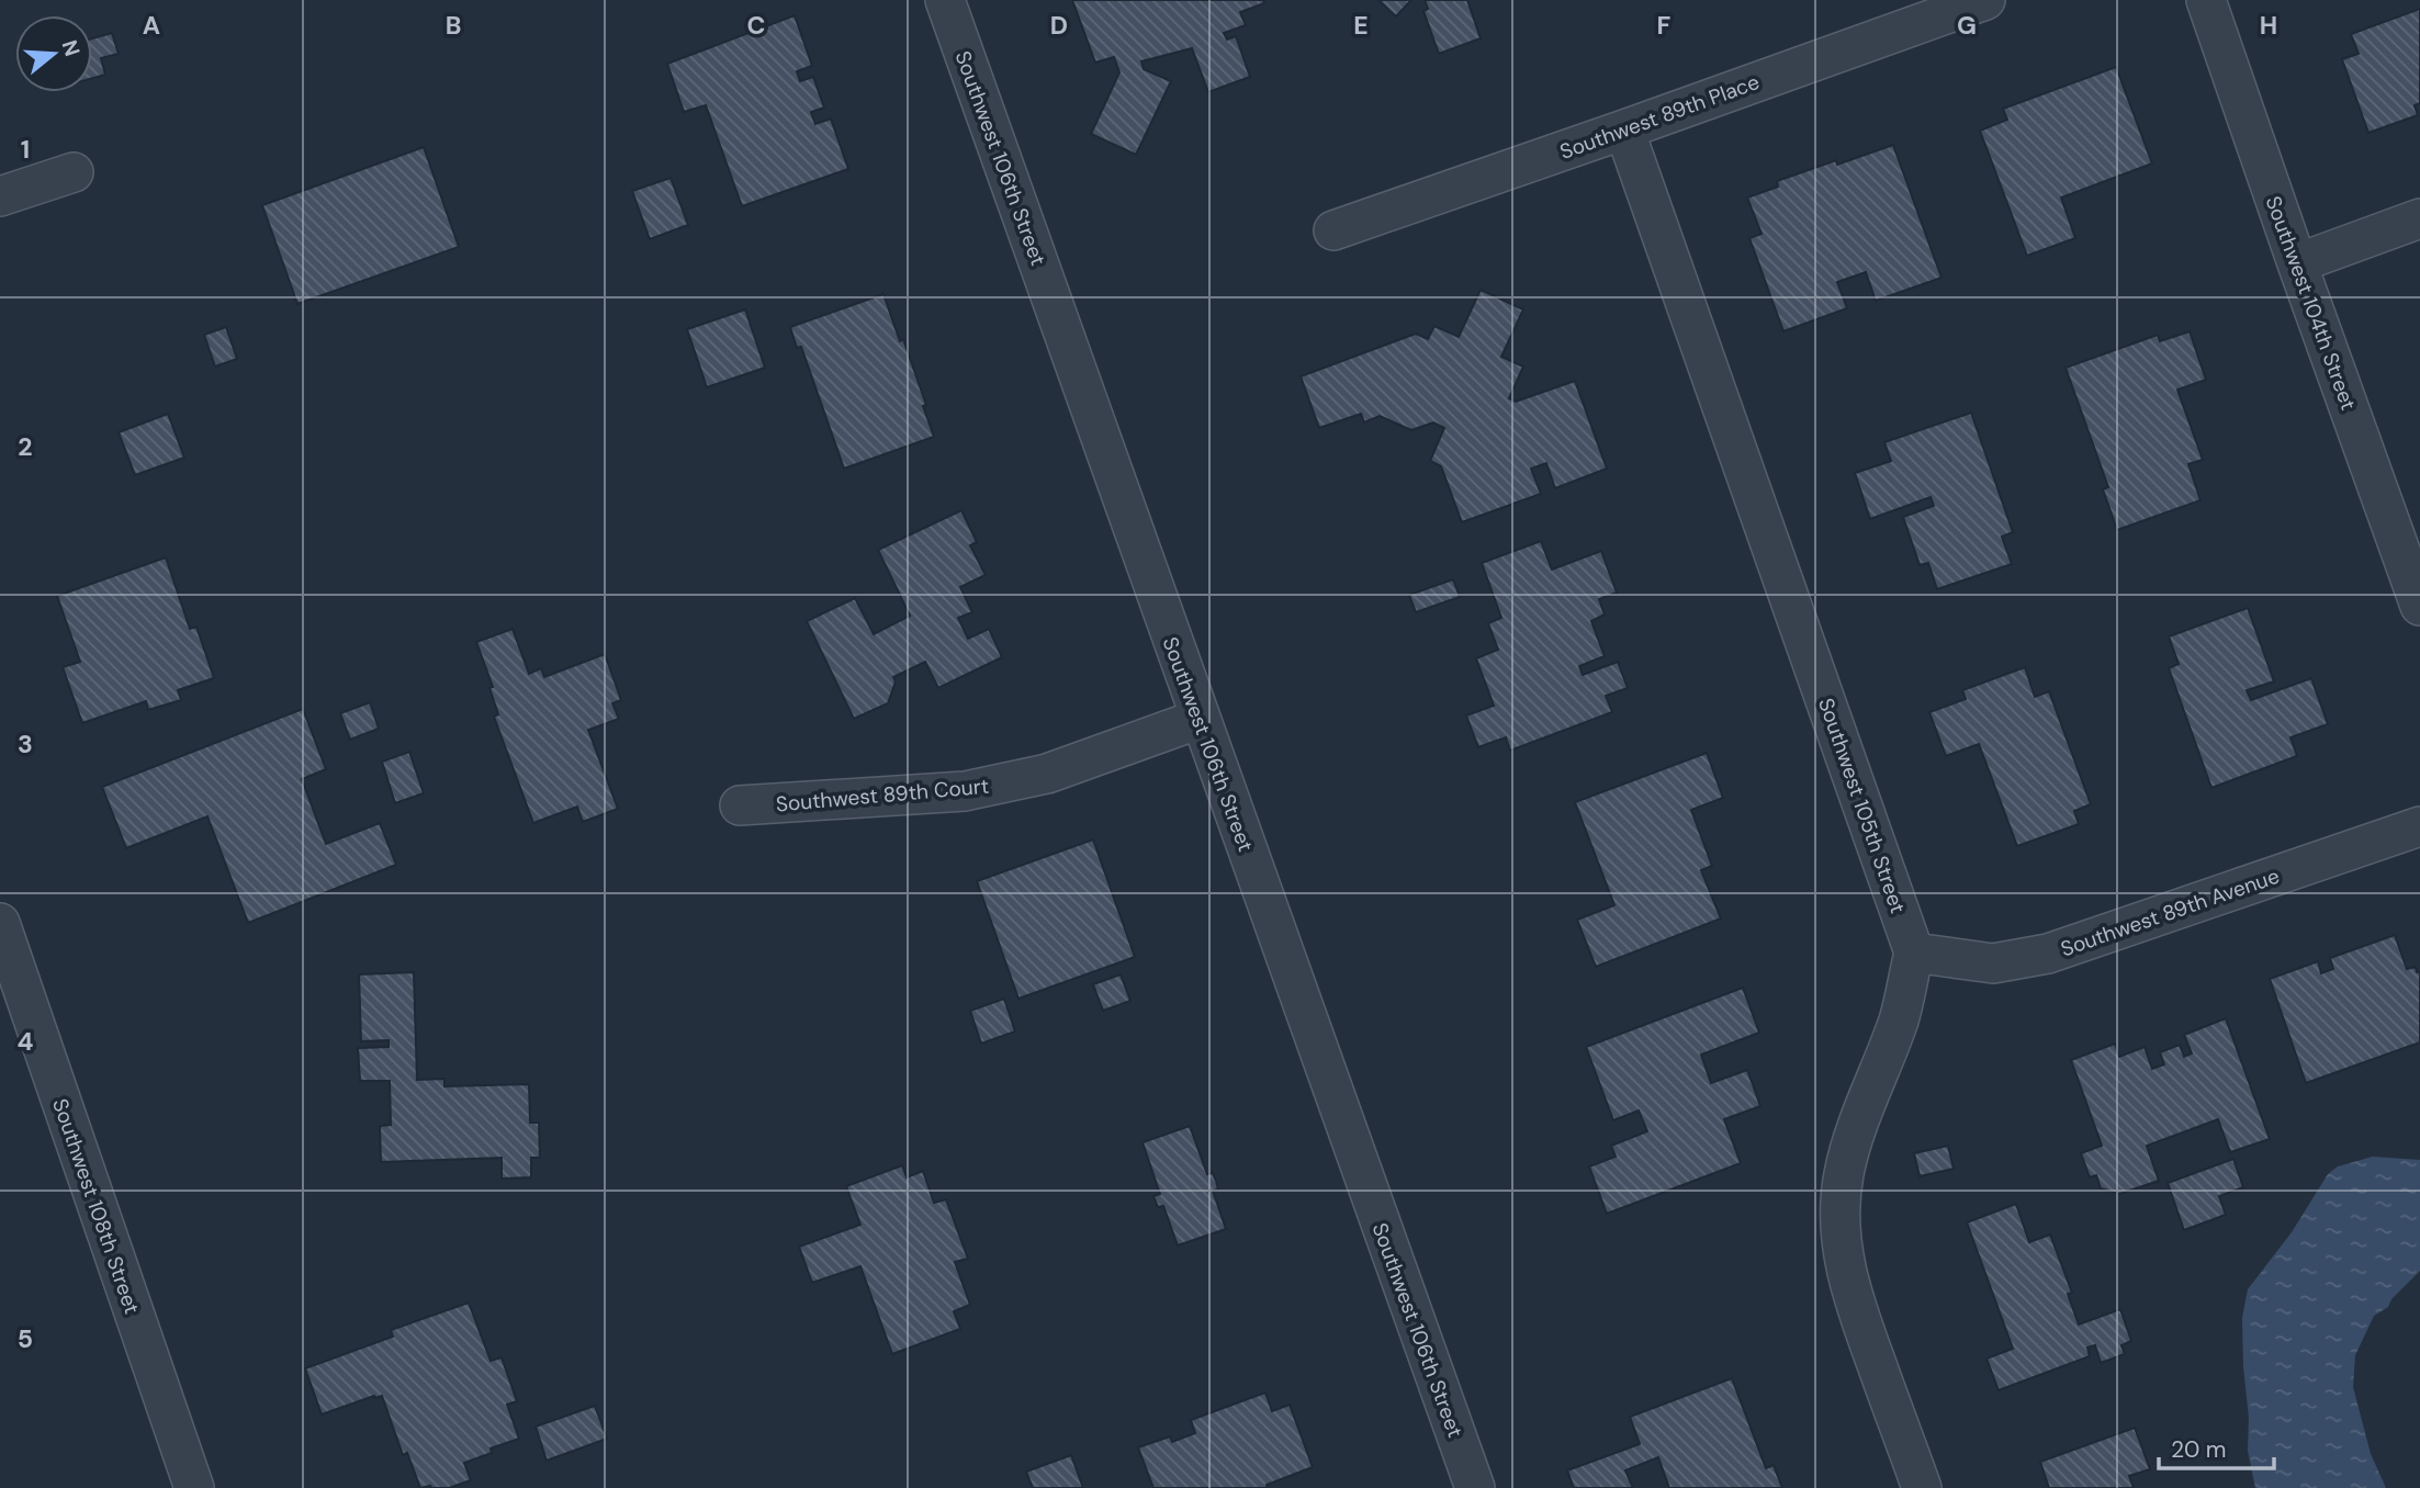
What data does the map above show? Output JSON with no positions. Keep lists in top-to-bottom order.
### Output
{
  "streets": {
    "street": [
      "Southwest 89th Place",
      "Southwest 106th Street",
      "Southwest 104th Street",
      "Southwest 89th Court",
      "Southwest 105th Street",
      "Southwest 89th Avenue",
      "Southwest 108th Street"
    ]
  },
  "crossings": [
    ["Southwest 89th Place", "Southwest 105th Street"],
    ["Southwest 106th Street", "Southwest 89th Court"],
    ["Southwest 105th Street", "Southwest 89th Avenue"]
  ],
  "scale_bar": "20 m",
  "north": "right",
  "grid": {
    "columns": [
      "A",
      "B",
      "C",
      "D",
      "E",
      "F",
      "G",
      "H"
    ],
    "rows": [
      "1",
      "2",
      "3",
      "4",
      "5"
    ]
  }
}
